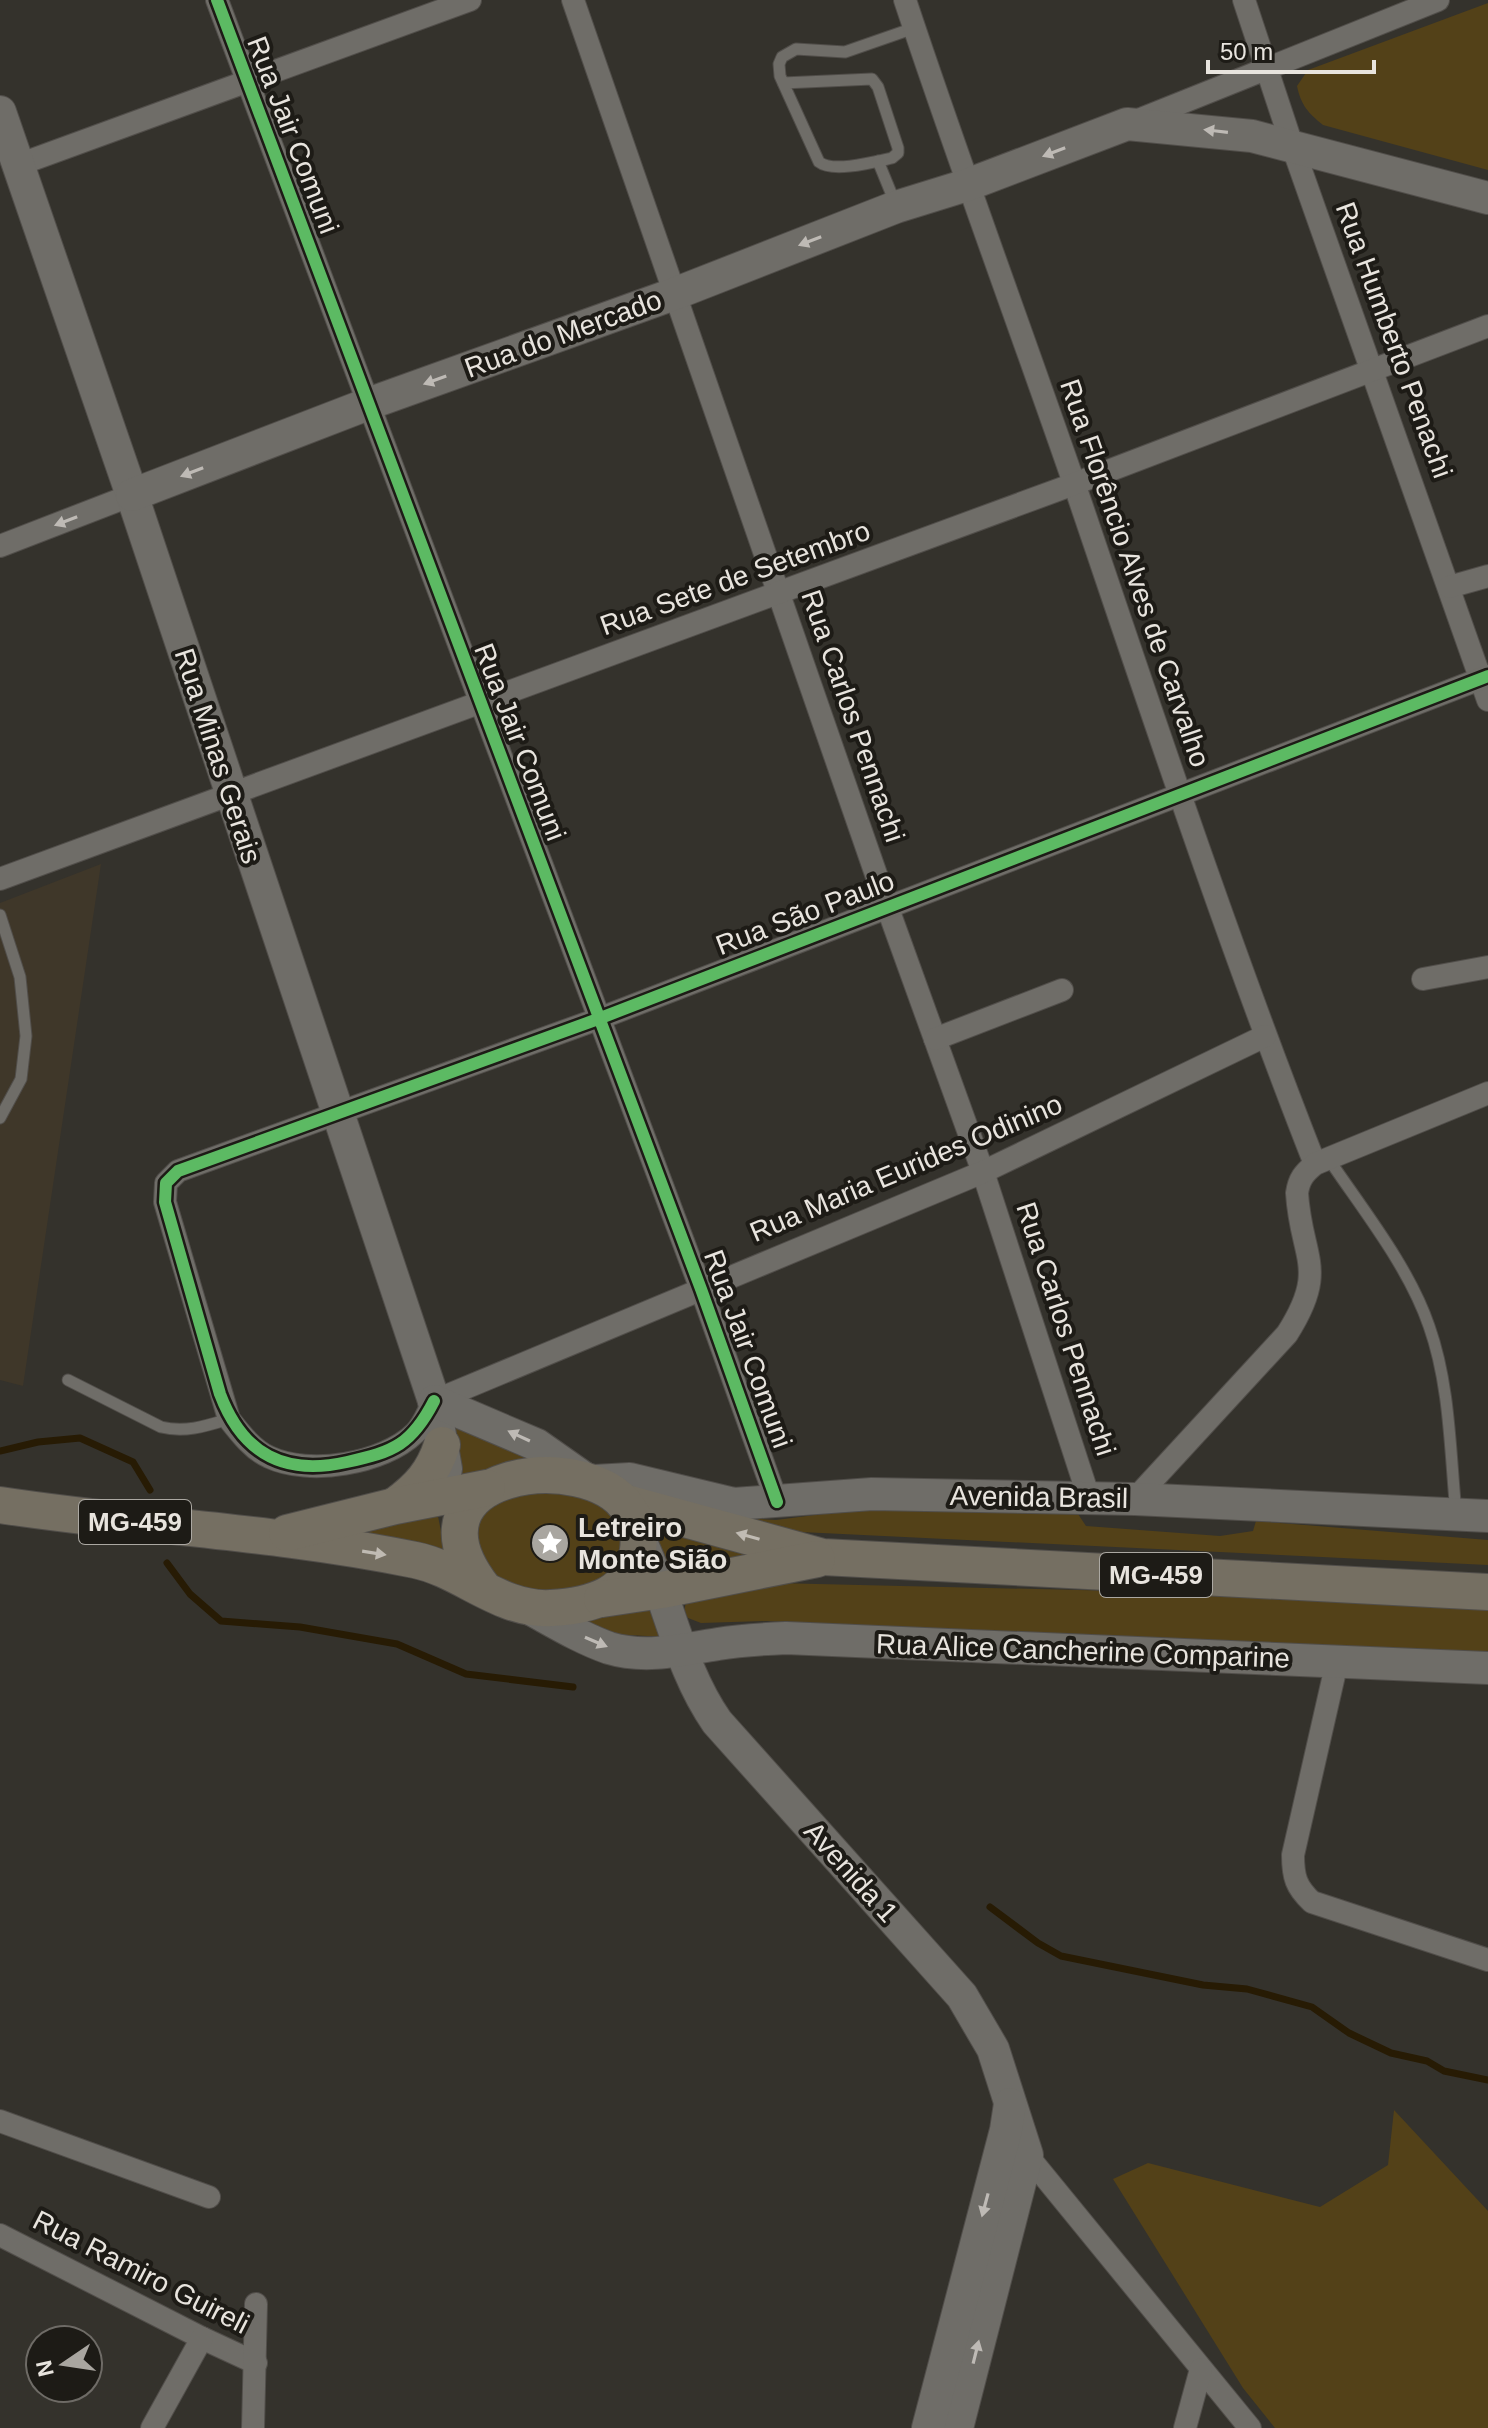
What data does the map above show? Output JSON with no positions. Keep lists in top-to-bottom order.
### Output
{
  "streets": {
    "main road": ["MG-459"],
    "street": [
      "Rua Jair Comuni",
      "Rua do Mercado",
      "Rua Humberto Penachi",
      "Rua Florêncio Alves de Carvalho",
      "Rua Sete de Setembro",
      "Rua Carlos Pennachi",
      "Rua Minas Gerais",
      "Rua São Paulo",
      "Rua Maria Eurides Odinino",
      "Avenida Brasil",
      "Rua Alice Cancherine Comparine",
      "Avenida 1",
      "Rua Ramiro Guireli"
    ]
  },
  "crossings": [
    ["Rua Jair Comuni", "Rua do Mercado"],
    ["Rua Jair Comuni", "Rua Sete de Setembro"],
    ["Rua Jair Comuni", "Rua São Paulo"],
    ["Rua Jair Comuni", "Rua Maria Eurides Odinino"],
    ["Rua Jair Comuni", "Avenida Brasil"],
    ["Rua do Mercado", "Rua Florêncio Alves de Carvalho"],
    ["Rua do Mercado", "Rua Carlos Pennachi"],
    ["Rua do Mercado", "Rua Minas Gerais"],
    ["Rua Humberto Penachi", "Rua Sete de Setembro"],
    ["Rua Humberto Penachi", "Rua São Paulo"],
    ["Rua Florêncio Alves de Carvalho", "Rua Sete de Setembro"],
    ["Rua Florêncio Alves de Carvalho", "Rua São Paulo"],
    ["Rua Florêncio Alves de Carvalho", "Rua Maria Eurides Odinino"],
    ["Rua Sete de Setembro", "Rua Carlos Pennachi"],
    ["Rua Sete de Setembro", "Rua Minas Gerais"],
    ["Rua Carlos Pennachi", "Rua São Paulo"],
    ["Rua Carlos Pennachi", "Rua Maria Eurides Odinino"],
    ["Rua Carlos Pennachi", "Avenida Brasil"],
    ["Rua Minas Gerais", "Rua São Paulo"],
    ["Rua Minas Gerais", "Rua Maria Eurides Odinino"],
    ["Rua Minas Gerais", "Avenida Brasil"],
    ["Rua Minas Gerais", "MG-459"],
    ["Rua Minas Gerais", "Rua Alice Cancherine Comparine"],
    ["Rua Minas Gerais", "Avenida 1"],
    ["Avenida Brasil", "MG-459"],
    ["Avenida Brasil", "Rua Alice Cancherine Comparine"],
    ["Avenida Brasil", "Avenida 1"],
    ["MG-459", "Rua Alice Cancherine Comparine"],
    ["MG-459", "Avenida 1"],
    ["Rua Alice Cancherine Comparine", "Avenida 1"]
  ],
  "one_way": ["Rua do Mercado"],
  "places": {
    "place": ["Letreiro Monte Sião"]
  },
  "scale_bar": "50 m",
  "north": "left"
}
